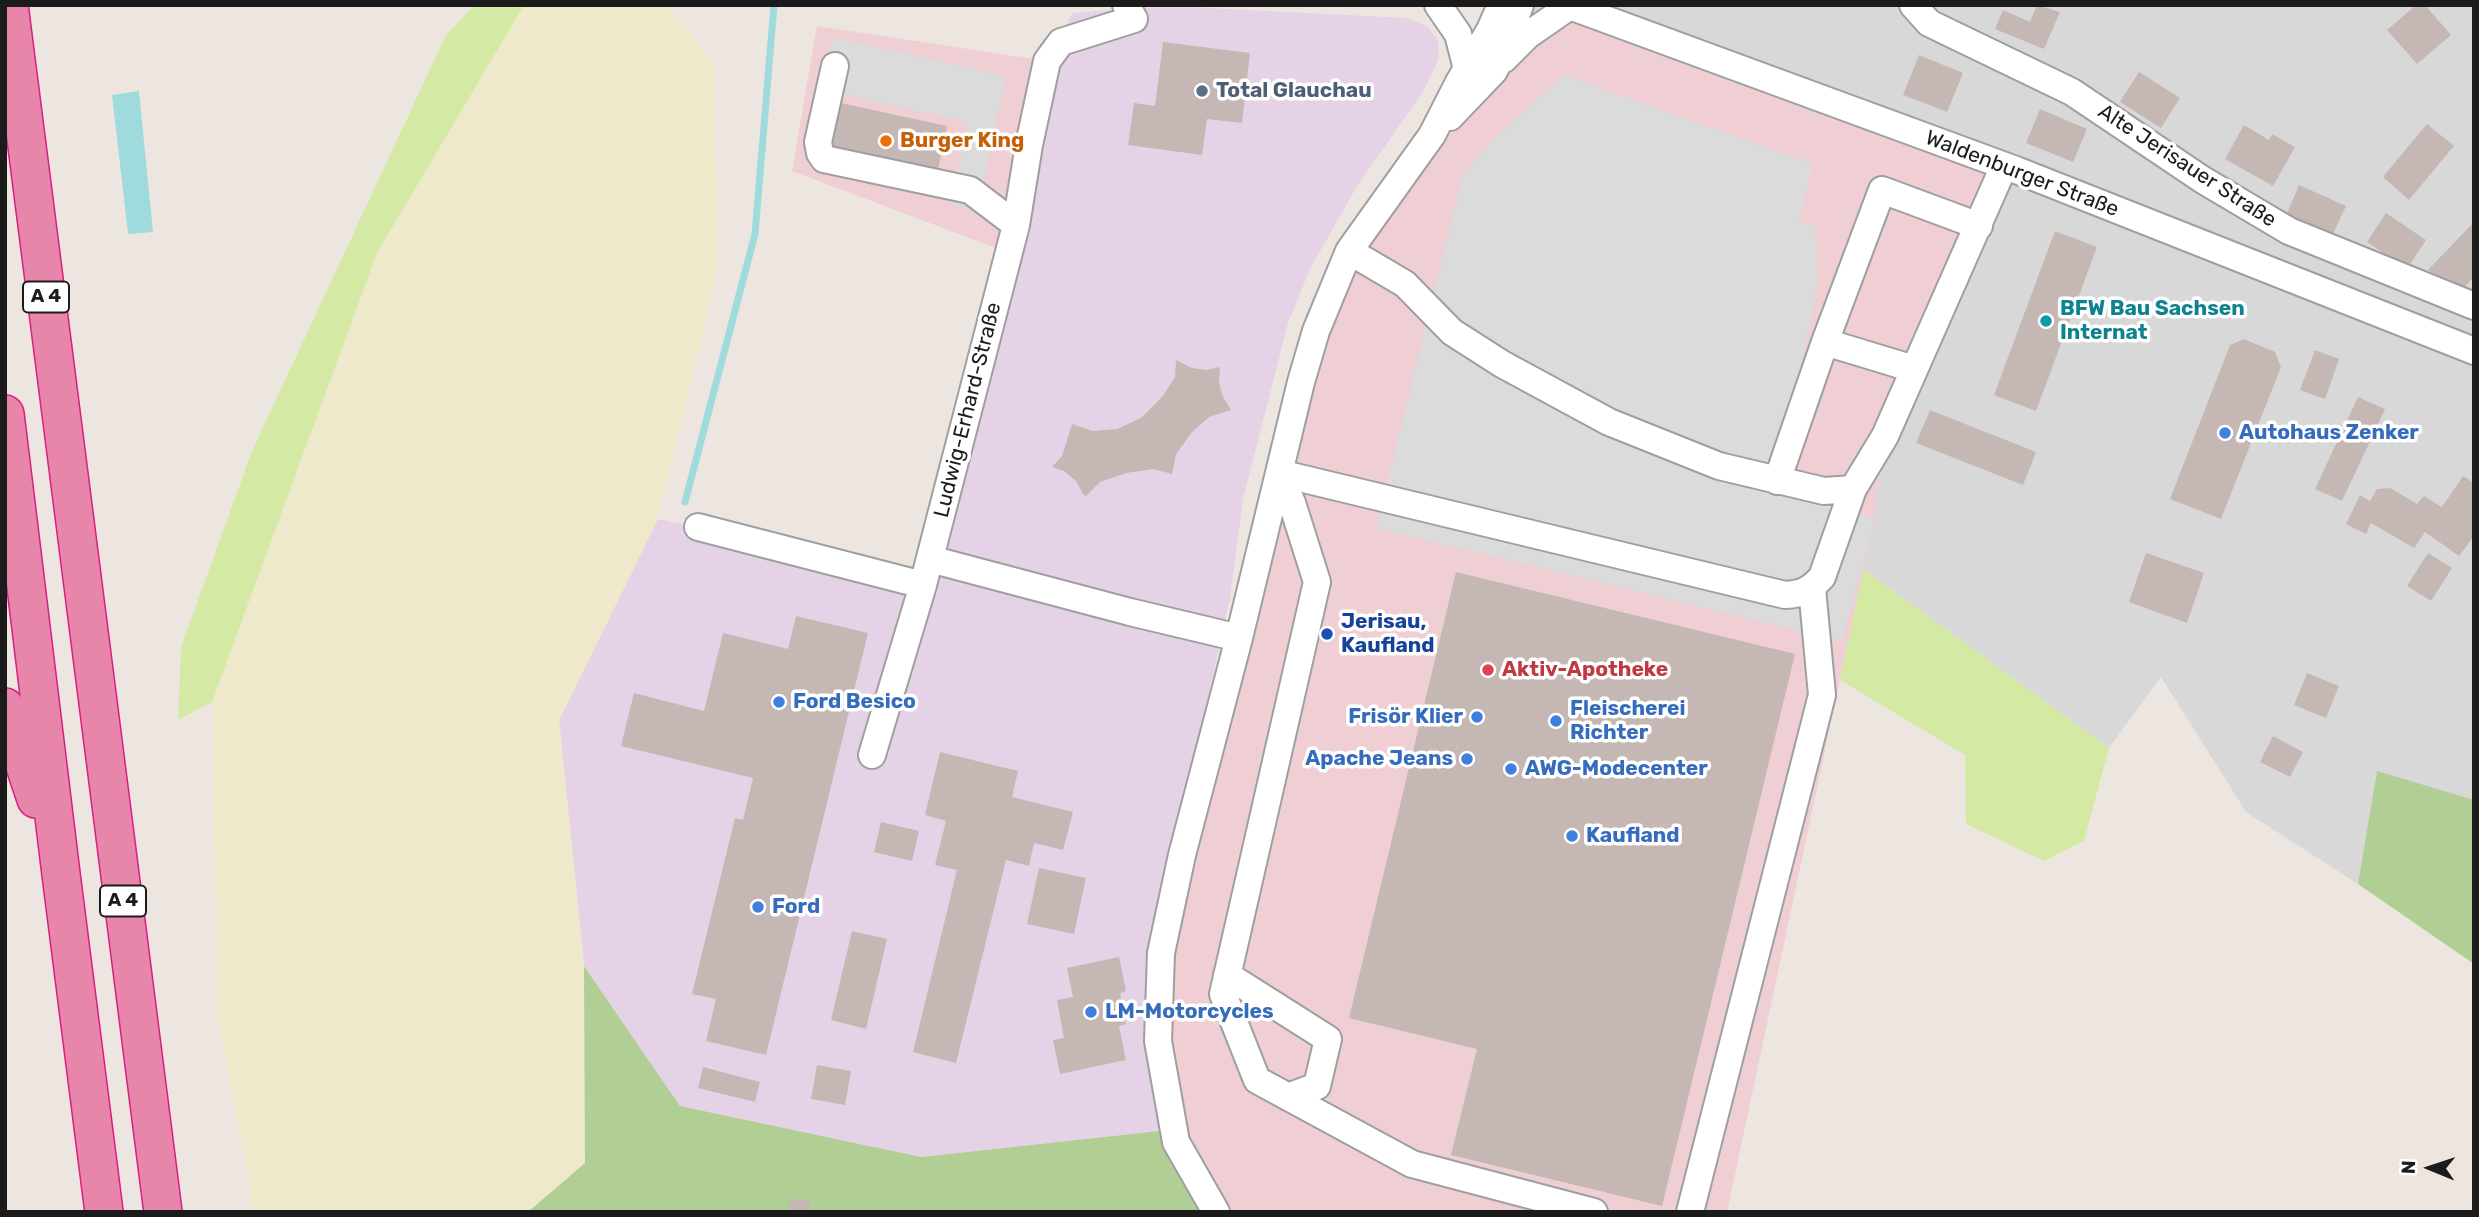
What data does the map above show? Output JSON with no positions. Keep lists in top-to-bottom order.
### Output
{
  "streets": {
    "highway": ["A 4"],
    "street": ["Alte Jerisauer Straße", "Waldenburger Straße", "Ludwig-Erhard-Straße"]
  },
  "places": [
    "Total Glauchau",
    "Burger King",
    "BFW Bau Sachsen Internat",
    "Autohaus Zenker",
    "Jerisau, Kaufland",
    "Aktiv-Apotheke",
    "Ford Besico",
    "Frisör Klier",
    "Fleischerei Richter",
    "Apache Jeans",
    "AWG-Modecenter",
    "Kaufland",
    "Ford",
    "LM-Motorcycles"
  ],
  "north": "left"
}
